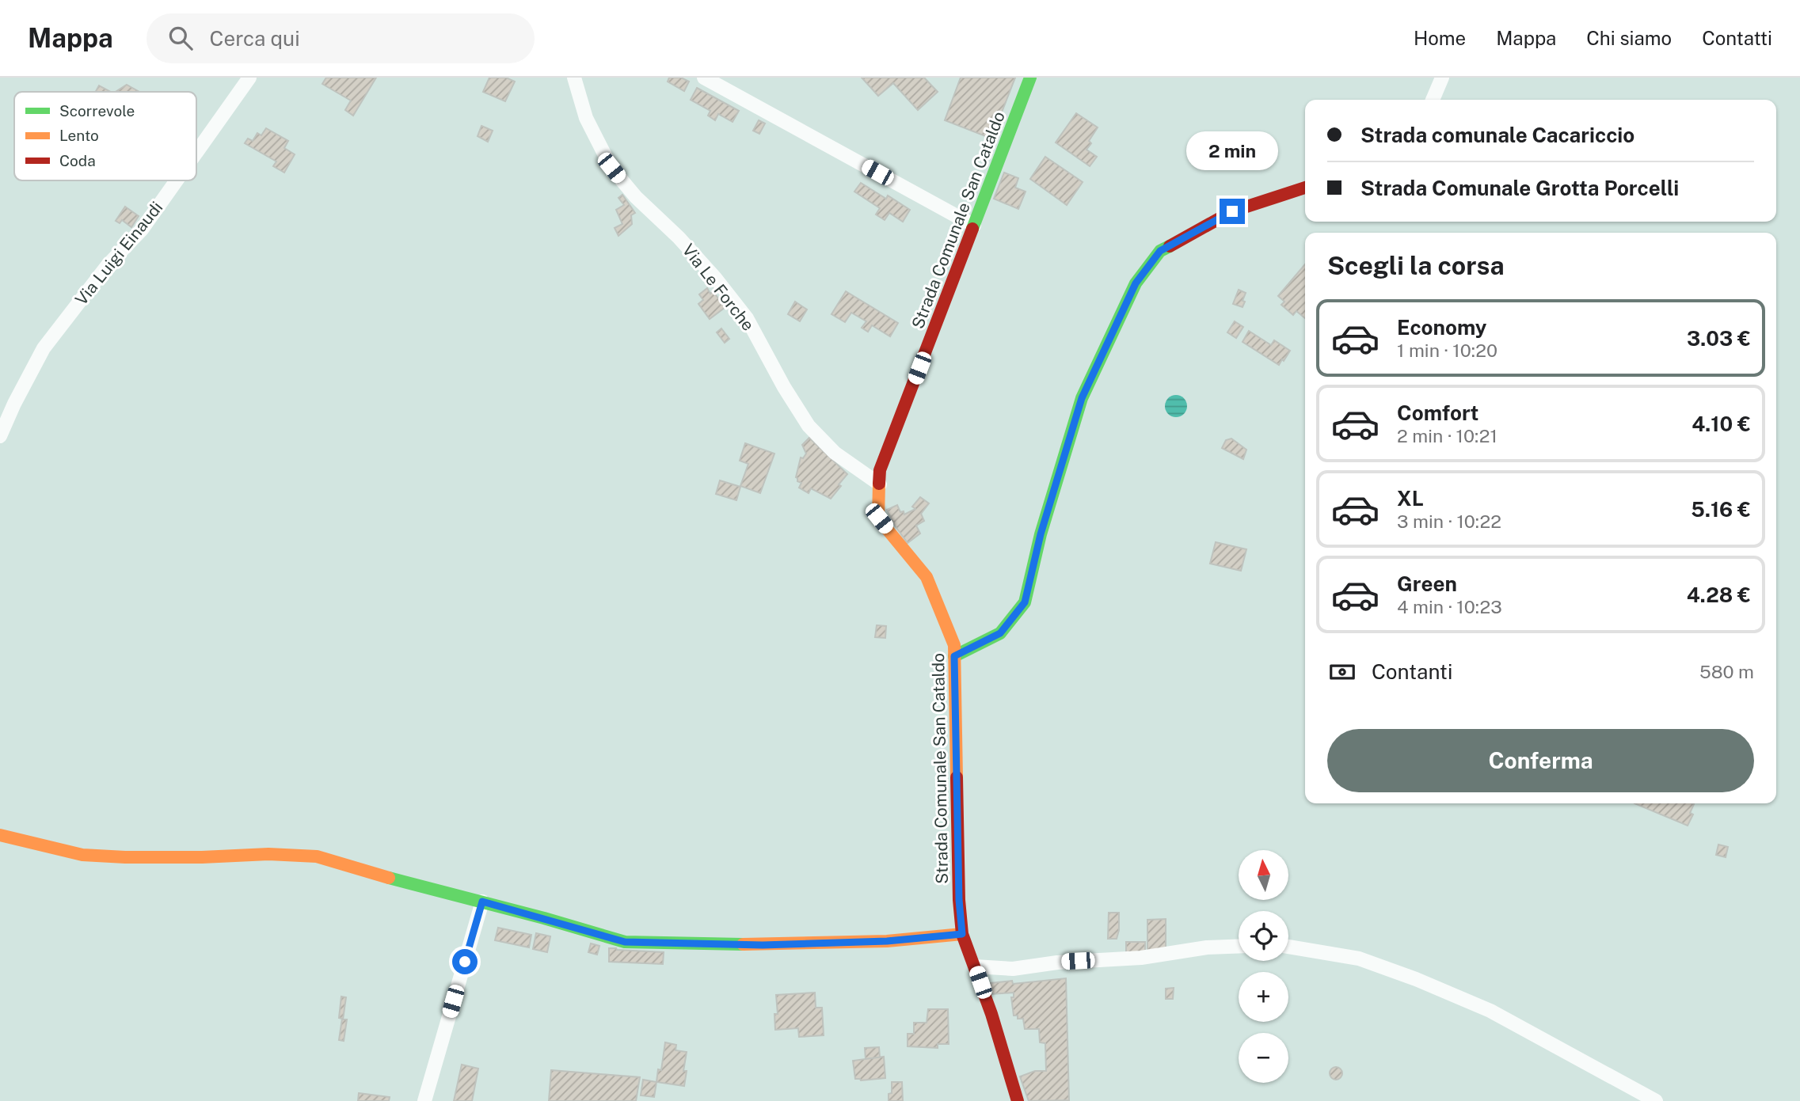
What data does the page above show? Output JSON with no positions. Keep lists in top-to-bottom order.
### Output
{
  "streets": {
    "street": ["Strada Comunale San Cataldo", "Via Luigi Einaudi", "Via Le Forche"]
  },
  "crossings": [
    ["Strada Comunale San Cataldo", "Via Le Forche"]
  ],
  "legend": ["Scorrevole", "Lento", "Coda"],
  "north": "top",
  "page": {
    "header": "Mappa",
    "search": "Cerca qui",
    "nav": [
      "Home",
      "Mappa",
      "Chi siamo",
      "Contatti"
    ],
    "banner": ["Strada comunale Cacariccio", "Strada Comunale Grotta Porcelli"],
    "bubble": "2 min",
    "heading": "Scegli la corsa",
    "list": [
      {
        "name": "Economy",
        "note": "1 min · 10:20",
        "value": "3.03 €"
      },
      {
        "name": "Comfort",
        "note": "2 min · 10:21",
        "value": "4.10 €"
      },
      {
        "name": "XL",
        "note": "3 min · 10:22",
        "value": "5.16 €"
      },
      {
        "name": "Green",
        "note": "4 min · 10:23",
        "value": "4.28 €"
      }
    ],
    "pay": ["Contanti", "580 m"],
    "buttons": "Conferma",
    "map_buttons": ["+", "−"]
  }
}
